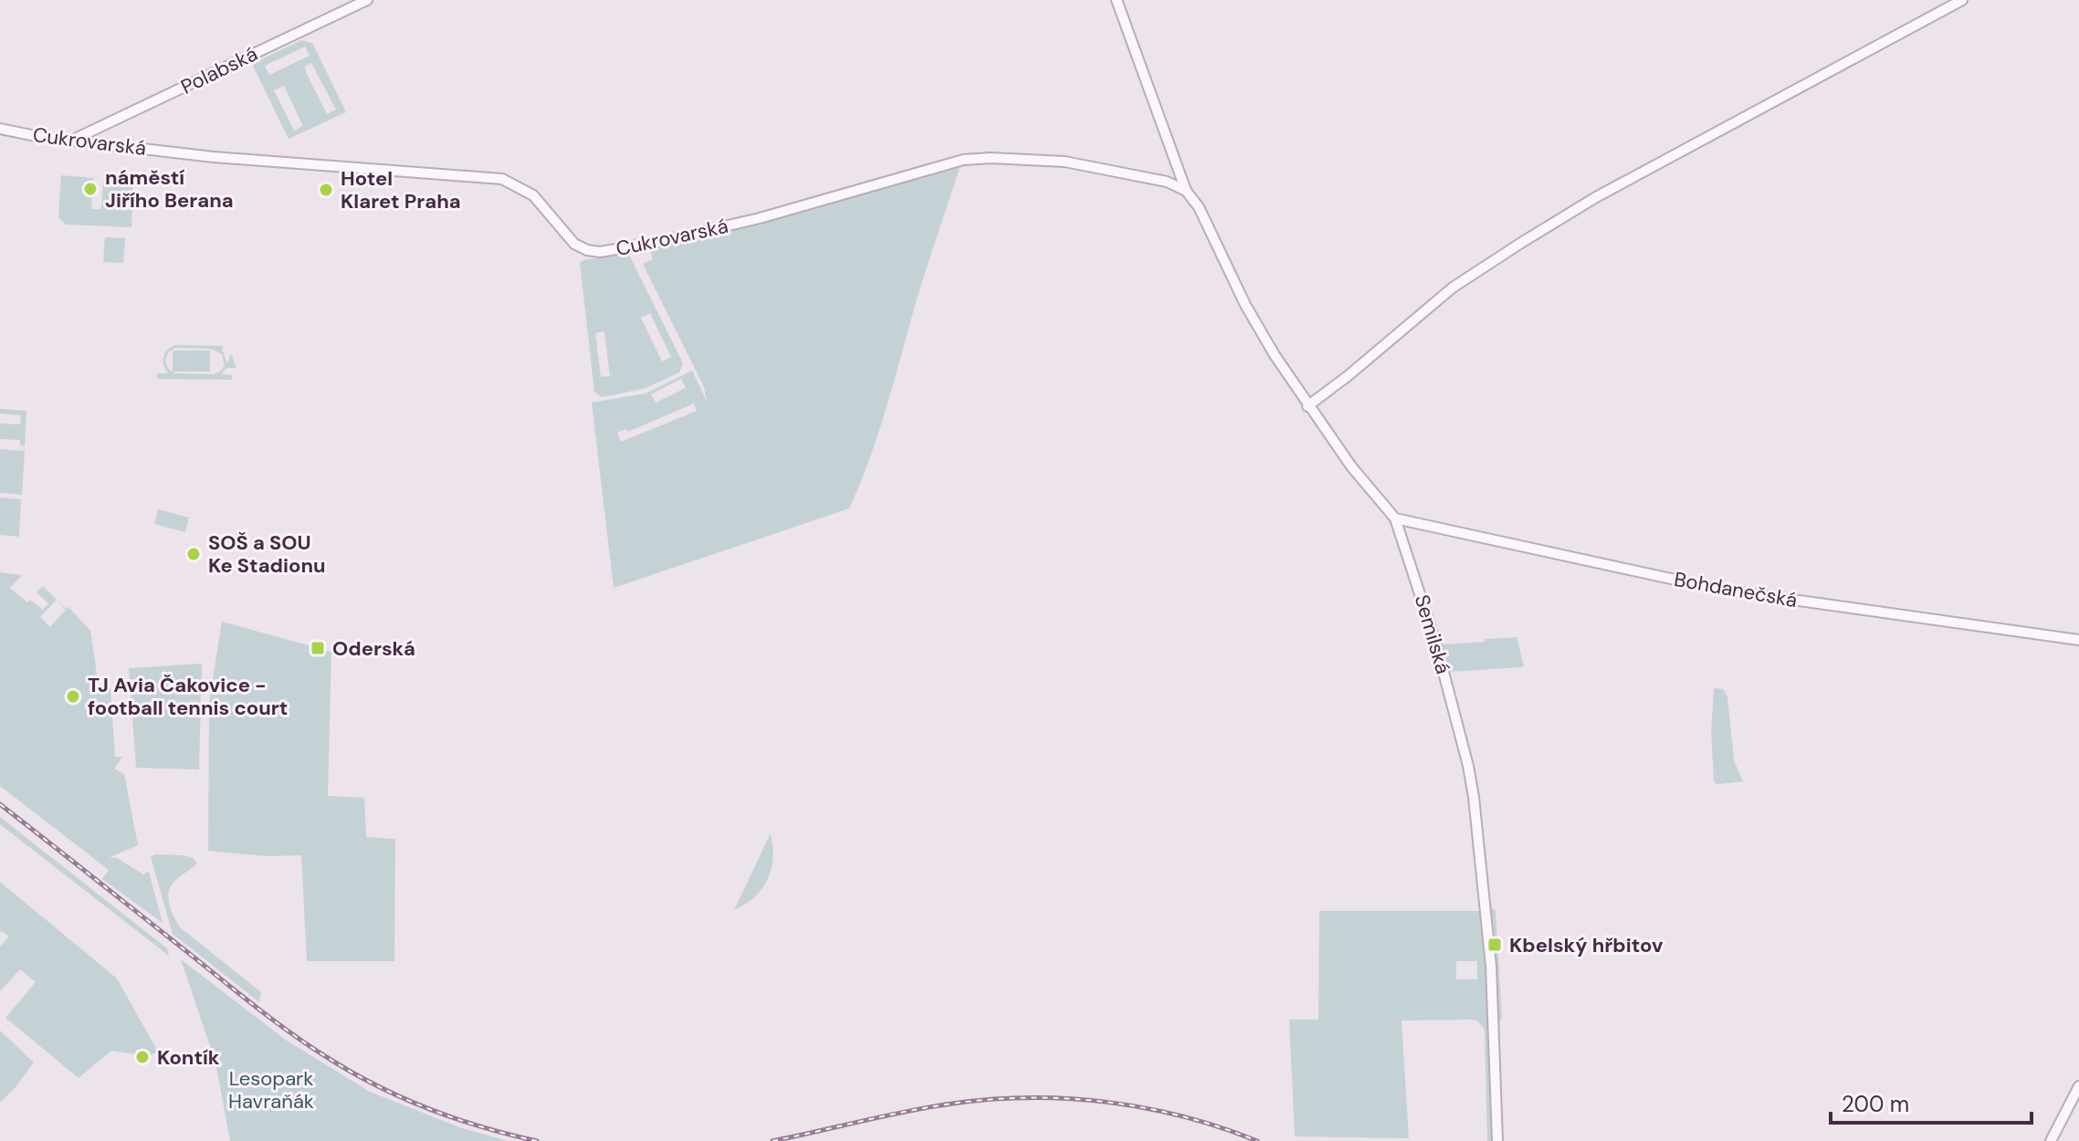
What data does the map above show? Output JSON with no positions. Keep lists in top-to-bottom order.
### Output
{
  "streets": {
    "street": [
      "Polabská",
      "Cukrovarská",
      "Bohdanečská",
      "Semilská"
    ]
  },
  "crossings": [
    ["Polabská", "Cukrovarská"],
    ["Cukrovarská", "Semilská"],
    ["Bohdanečská", "Semilská"]
  ],
  "parks": ["Lesopark Havraňák"],
  "places": {
    "other": [
      "náměstí Jiřího Berana",
      "Hotel Klaret Praha",
      "SOŠ a SOU Ke Stadionu",
      "TJ Avia Čakovice - football tennis court",
      "Kontík"
    ],
    "transit": ["Oderská", "Kbelský hřbitov"]
  },
  "scale_bar": "200 m"
}
